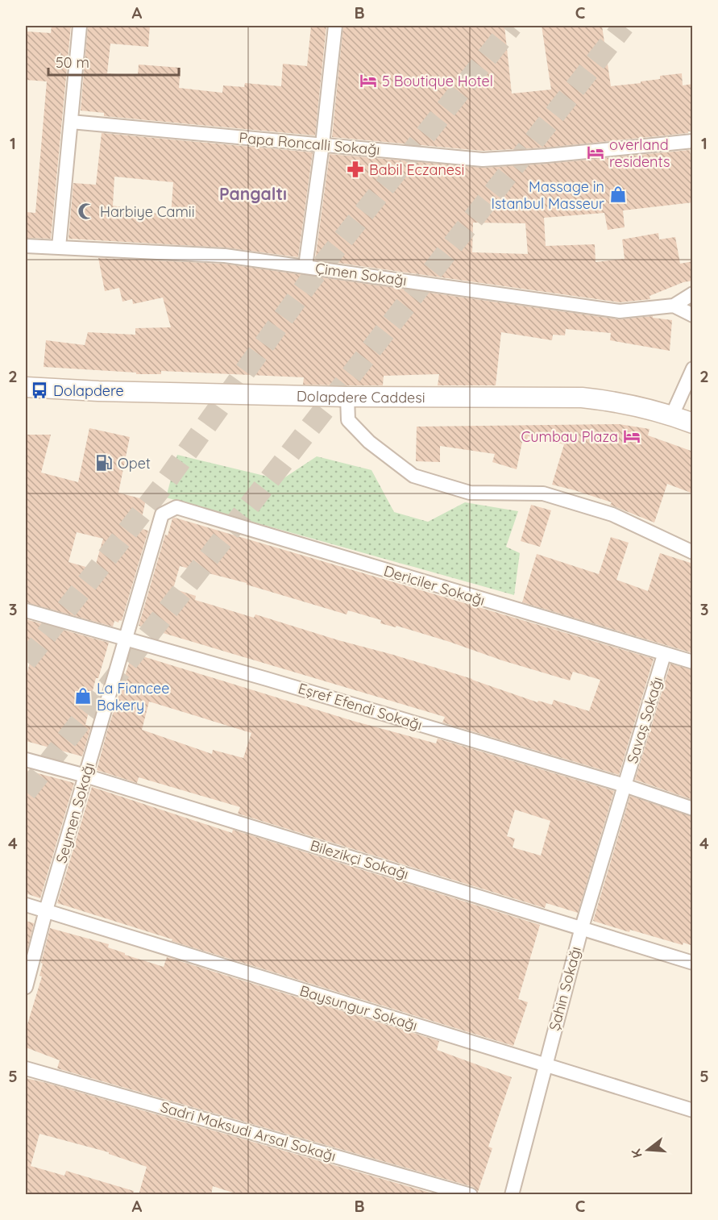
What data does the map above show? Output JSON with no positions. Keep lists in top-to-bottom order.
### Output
{
  "streets": {
    "main road": ["Dolapdere Caddesi"],
    "street": [
      "Papa Roncalli Sokağı",
      "Çimen Sokağı",
      "Dericiler Sokağı",
      "Eşref Efendi Sokağı",
      "Savaş Sokağı",
      "Seymen Sokağı",
      "Bilezikçi Sokağı",
      "Şahin Sokağı",
      "Baysungur Sokağı",
      "Sadri Maksudi Arsal Sokağı"
    ]
  },
  "crossings": [
    ["Dericiler Sokağı", "Eşref Efendi Sokağı"],
    ["Dericiler Sokağı", "Savaş Sokağı"],
    ["Dericiler Sokağı", "Seymen Sokağı"],
    ["Eşref Efendi Sokağı", "Savaş Sokağı"],
    ["Eşref Efendi Sokağı", "Seymen Sokağı"],
    ["Eşref Efendi Sokağı", "Şahin Sokağı"],
    ["Savaş Sokağı", "Şahin Sokağı"],
    ["Seymen Sokağı", "Bilezikçi Sokağı"],
    ["Seymen Sokağı", "Baysungur Sokağı"],
    ["Bilezikçi Sokağı", "Şahin Sokağı"],
    ["Şahin Sokağı", "Baysungur Sokağı"]
  ],
  "districts": ["Pangaltı"],
  "places": {
    "hotel": ["5 Boutique Hotel", "overland residents", "Cumbau Plaza"],
    "pharmacy": ["Babil Eczanesi"],
    "shop": ["Massage in Istanbul Masseur", "La Fiancee Bakery"],
    "mosque": ["Harbiye Camii"],
    "bus stop": ["Dolapdere"],
    "fuel station": ["Opet"]
  },
  "scale_bar": "50 m",
  "north": "left",
  "grid": {
    "columns": ["A", "B", "C"],
    "rows": [
      "1",
      "2",
      "3",
      "4",
      "5"
    ]
  }
}
